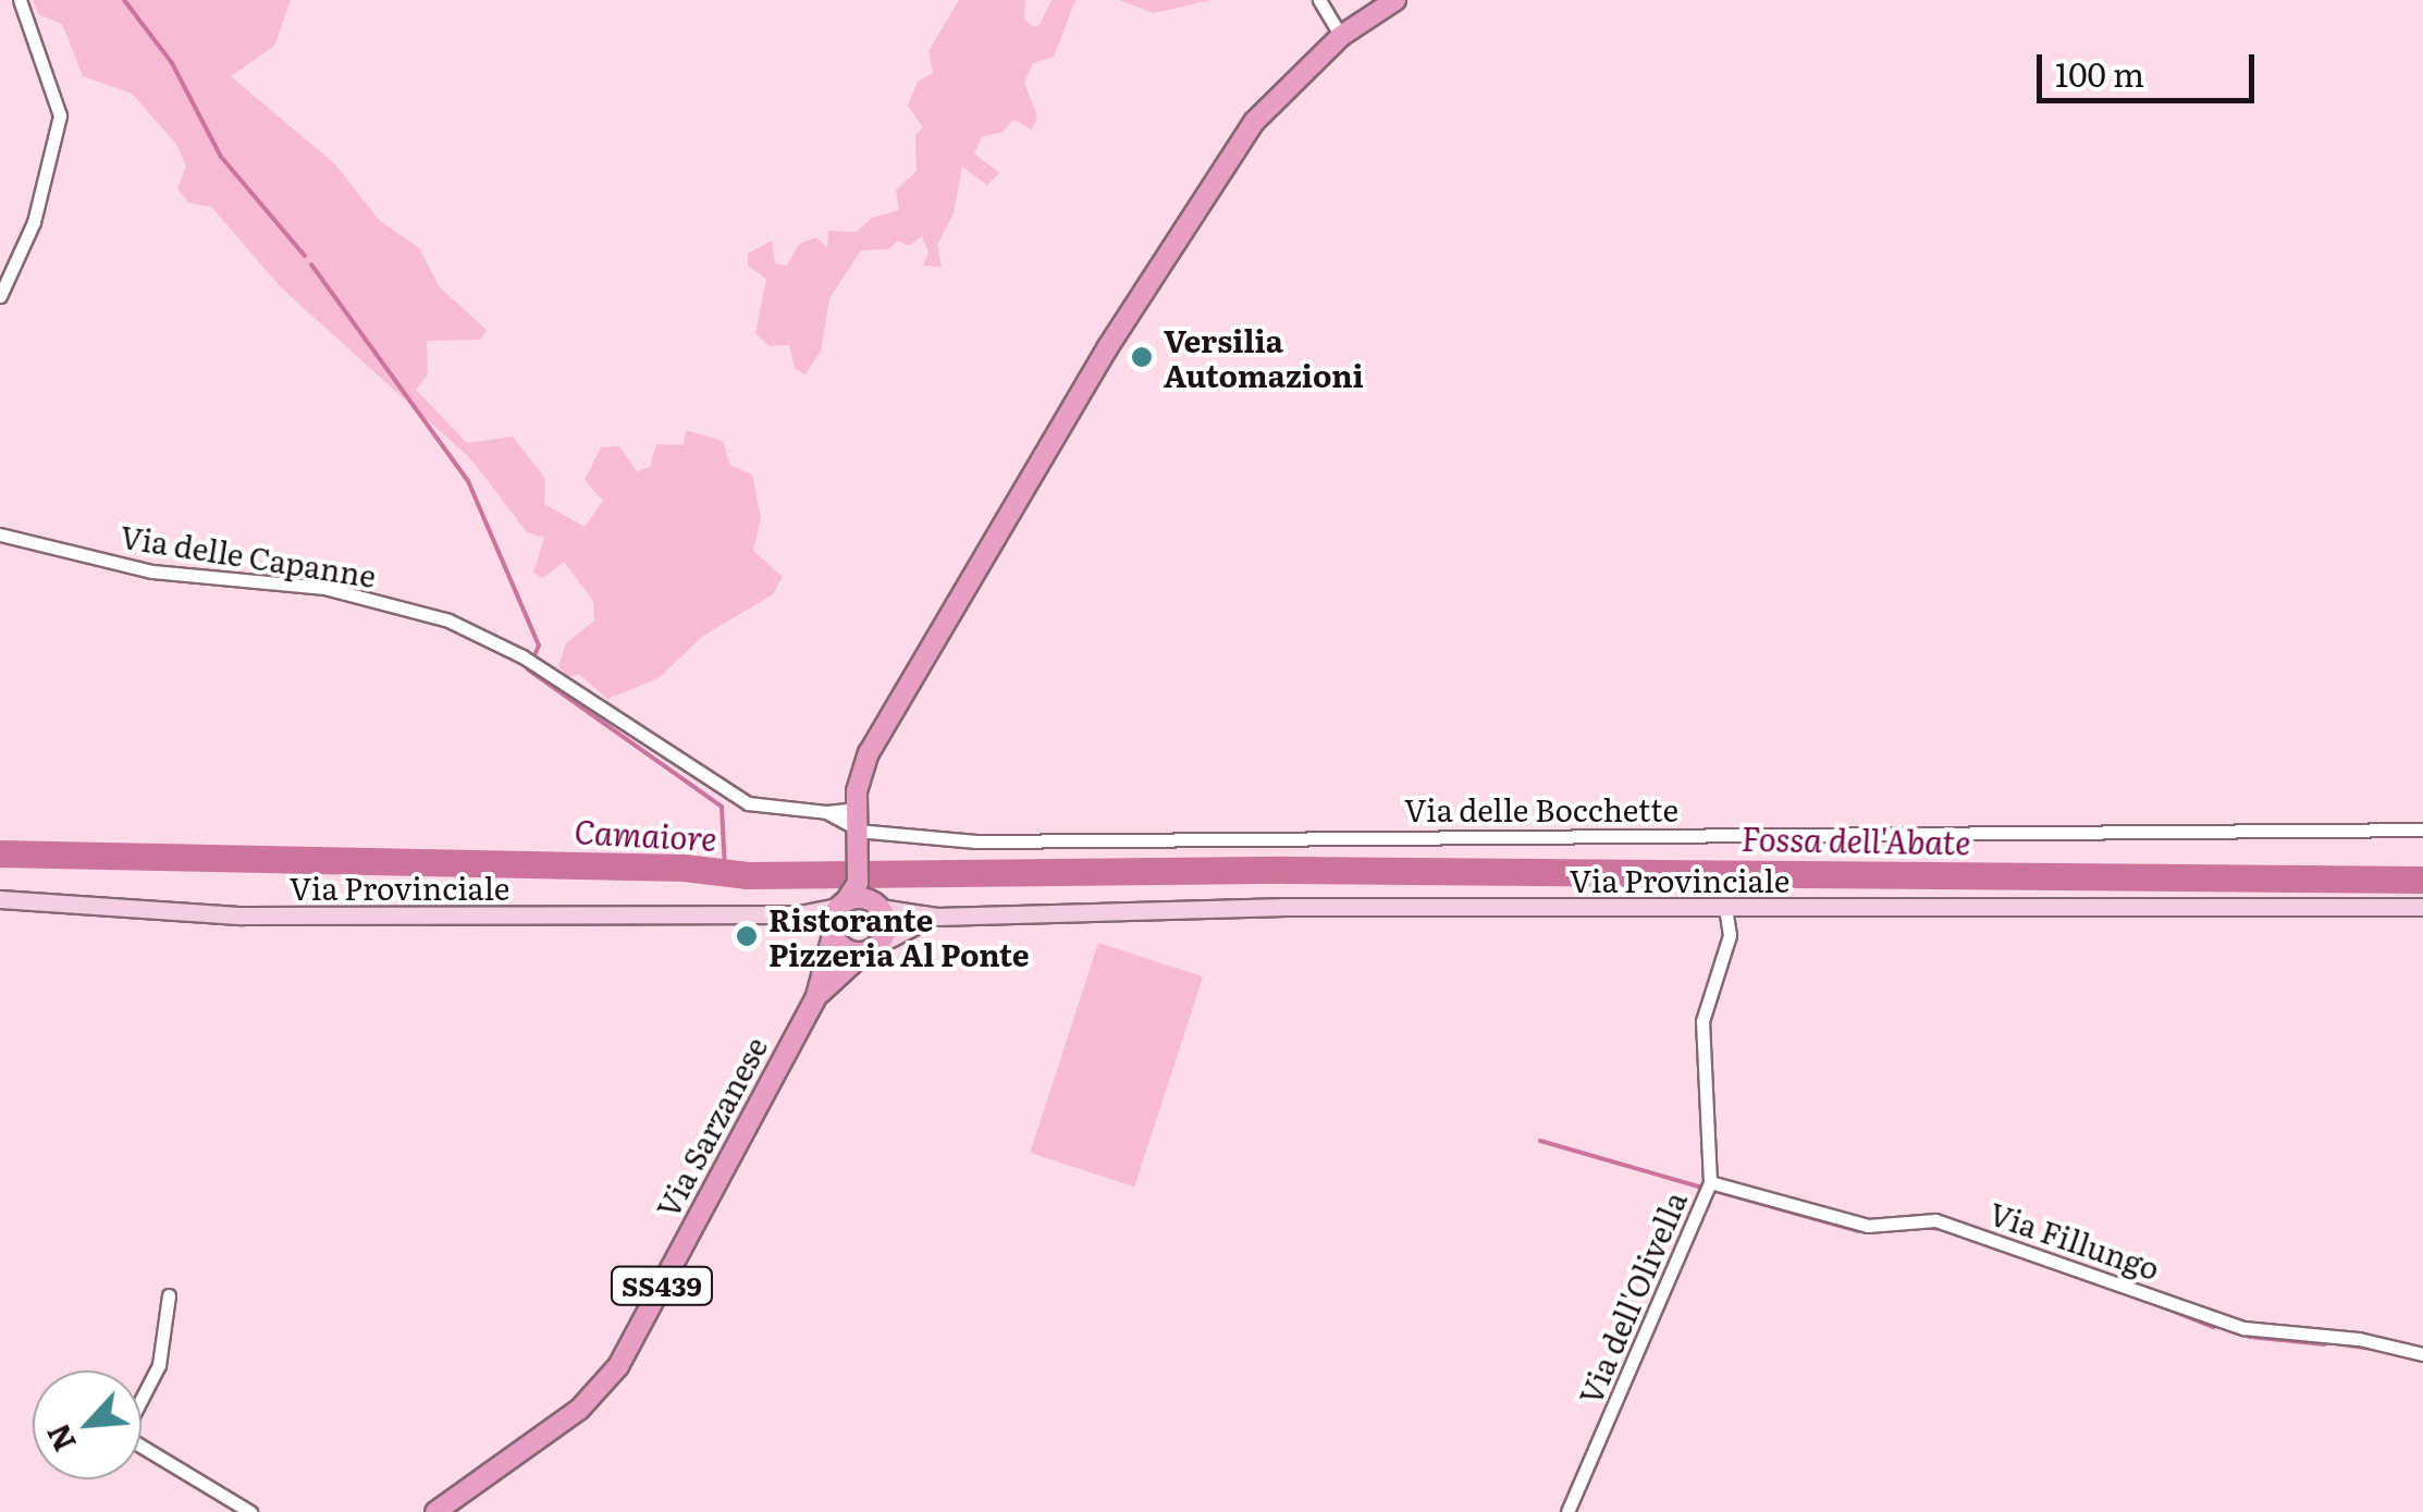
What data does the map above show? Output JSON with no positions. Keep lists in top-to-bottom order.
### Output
{
  "streets": {
    "main road": ["Via Provinciale", "Via Sarzanese", "SS439"],
    "street": [
      "Via delle Capanne",
      "Via delle Bocchette",
      "Via Fillungo",
      "Via dell'Olivella"
    ]
  },
  "crossings": [
    ["Via delle Capanne", "Via delle Bocchette"],
    ["Via Provinciale", "Via Sarzanese"],
    ["Via Provinciale", "Via dell'Olivella"],
    ["Via Fillungo", "Via dell'Olivella"]
  ],
  "water": ["Camaiore", "Fossa dell'Abate"],
  "places": ["Versilia Automazioni", "Ristorante Pizzeria Al Ponte"],
  "scale_bar": "100 m",
  "north": "bottom left"
}
